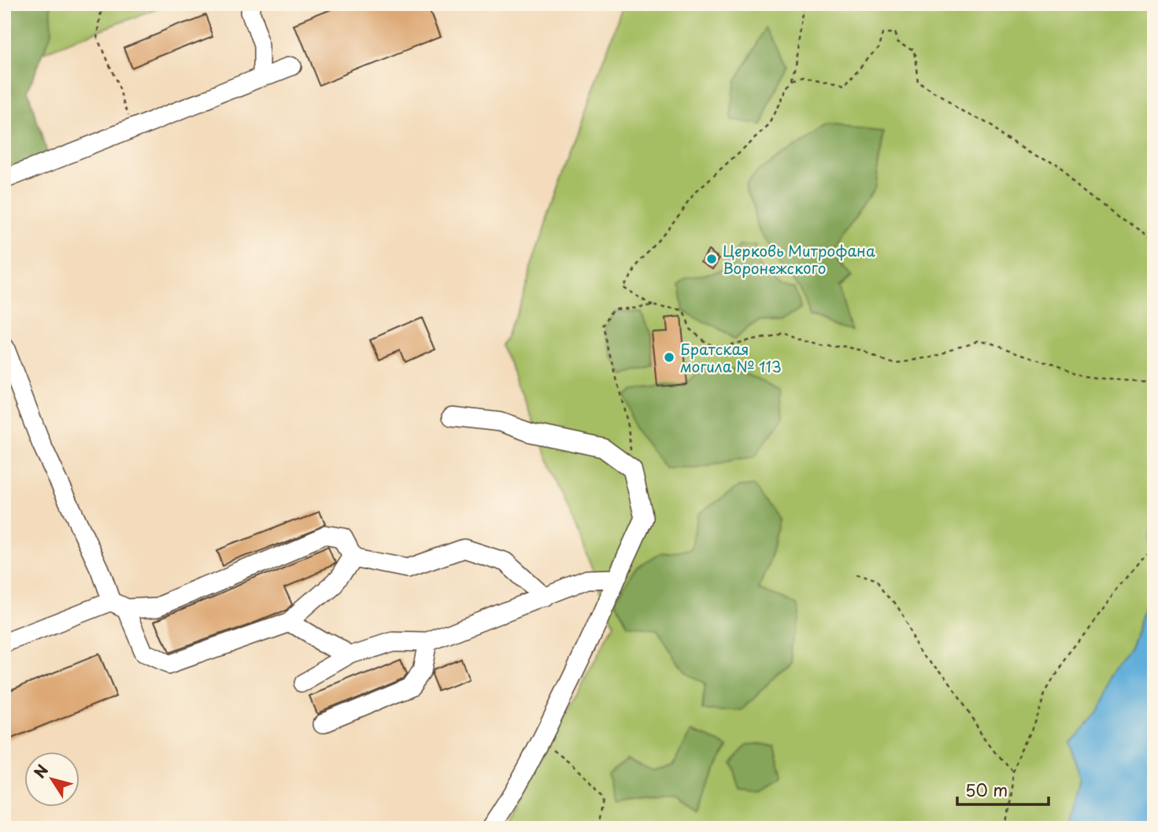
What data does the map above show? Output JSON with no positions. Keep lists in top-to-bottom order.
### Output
{
  "places": ["Церковь Митрофана Воронежского", "Братская могила № 113"],
  "scale_bar": "50 m",
  "north": "top left"
}
